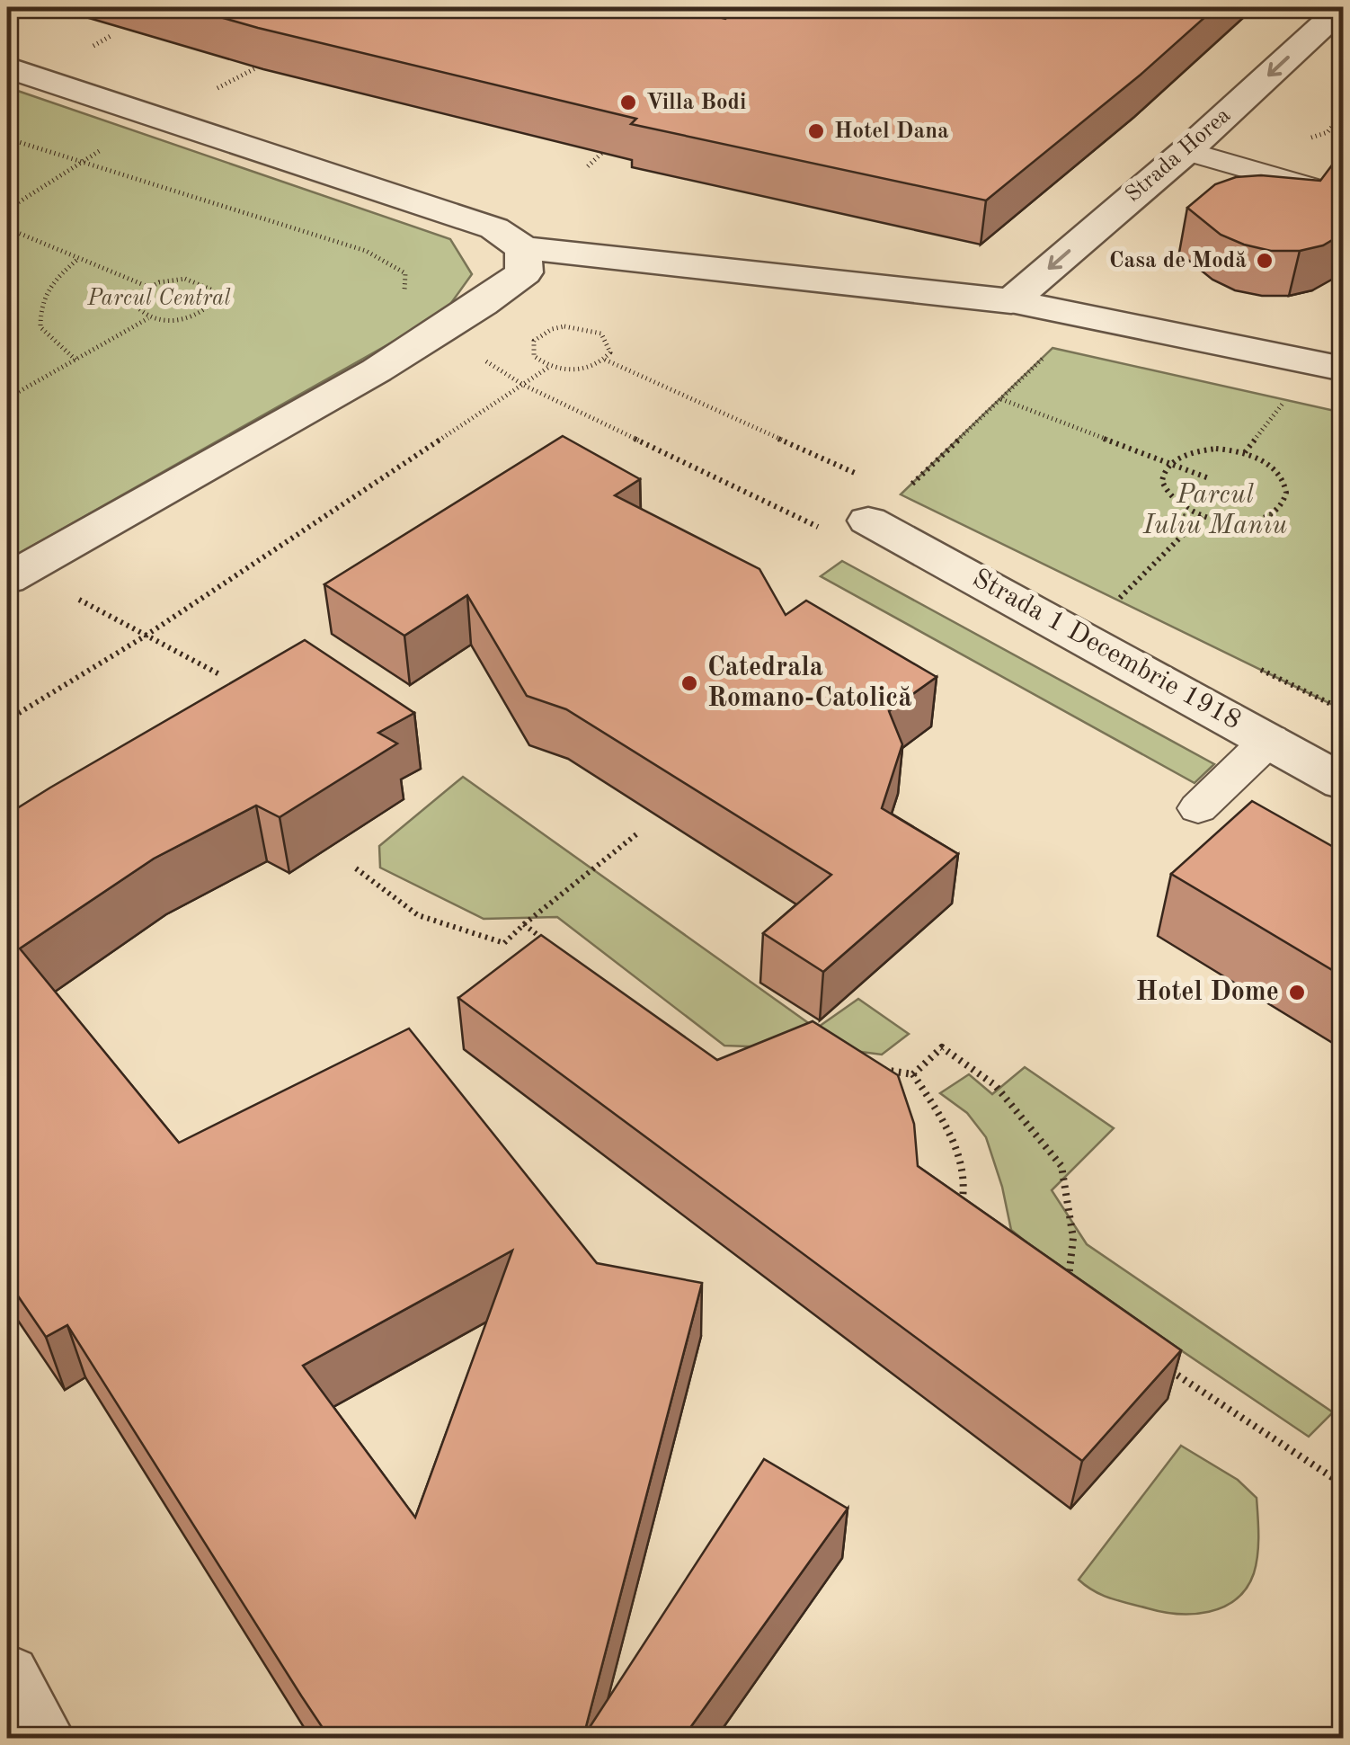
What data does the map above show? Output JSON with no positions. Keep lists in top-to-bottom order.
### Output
{
  "streets": {
    "street": ["Strada Horea", "Strada 1 Decembrie 1918"]
  },
  "one_way": ["Strada Horea"],
  "parks": ["Parcul Central", "Parcul Iuliu Maniu"],
  "places": [
    "Villa Bodi",
    "Hotel Dana",
    "Casa de Modă",
    "Catedrala Romano-Catolică",
    "Hotel Dome"
  ]
}
